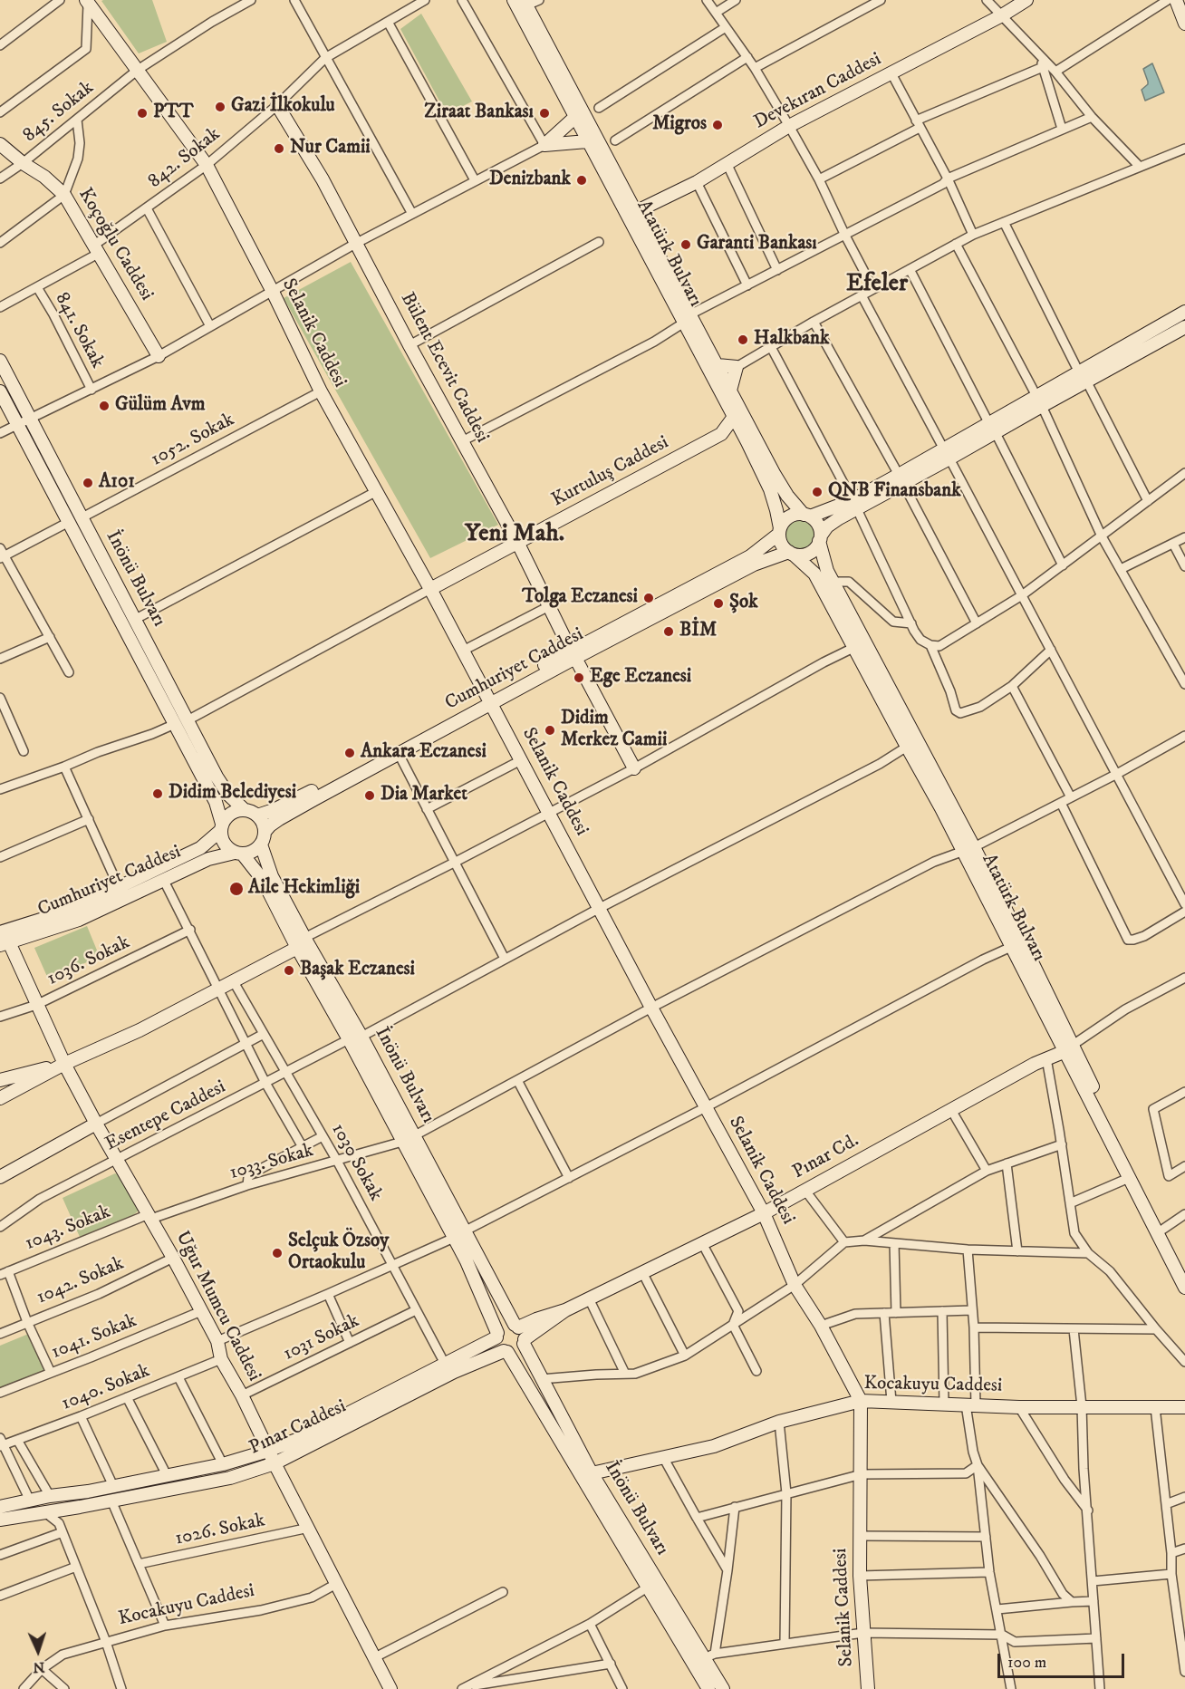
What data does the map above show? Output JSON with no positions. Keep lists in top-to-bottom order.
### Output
{
  "streets": {
    "main road": [
      "Devekıran Caddesi",
      "Koçoğlu Caddesi",
      "Atatürk Bulvarı",
      "Selanik Caddesi",
      "Bülent Ecevit Caddesi",
      "Kurtuluş Caddesi",
      "İnönü Bulvarı",
      "Cumhuriyet Caddesi",
      "Pınar Cd.",
      "Uğur Mumcu Caddesi",
      "Kocakuyu Caddesi",
      "Pınar Caddesi"
    ],
    "street": [
      "845. Sokak",
      "842. Sokak",
      "841. Sokak",
      "1052. Sokak",
      "1036. Sokak",
      "Esentepe Caddesi",
      "1033. Sokak",
      "1030 Sokak",
      "1043. Sokak",
      "1042. Sokak",
      "1041. Sokak",
      "1031 Sokak",
      "1040. Sokak",
      "1026. Sokak"
    ]
  },
  "crossings": [
    ["Devekıran Caddesi", "Atatürk Bulvarı"],
    ["845. Sokak", "Koçoğlu Caddesi"],
    ["845. Sokak", "Selanik Caddesi"],
    ["842. Sokak", "Koçoğlu Caddesi"],
    ["842. Sokak", "841. Sokak"],
    ["842. Sokak", "Selanik Caddesi"],
    ["842. Sokak", "Bülent Ecevit Caddesi"],
    ["Atatürk Bulvarı", "Cumhuriyet Caddesi"],
    ["Atatürk Bulvarı", "Pınar Cd."],
    ["Selanik Caddesi", "1052. Sokak"],
    ["Selanik Caddesi", "Kurtuluş Caddesi"],
    ["Selanik Caddesi", "Cumhuriyet Caddesi"],
    ["Selanik Caddesi", "Pınar Cd."],
    ["Selanik Caddesi", "Kocakuyu Caddesi"],
    ["Bülent Ecevit Caddesi", "Kurtuluş Caddesi"],
    ["Bülent Ecevit Caddesi", "Cumhuriyet Caddesi"],
    ["1052. Sokak", "İnönü Bulvarı"],
    ["İnönü Bulvarı", "Cumhuriyet Caddesi"],
    ["İnönü Bulvarı", "Esentepe Caddesi"],
    ["İnönü Bulvarı", "1033. Sokak"],
    ["İnönü Bulvarı", "Kocakuyu Caddesi"],
    ["İnönü Bulvarı", "Pınar Caddesi"],
    ["Cumhuriyet Caddesi", "Uğur Mumcu Caddesi"],
    ["1036. Sokak", "Uğur Mumcu Caddesi"],
    ["Esentepe Caddesi", "1030 Sokak"],
    ["Esentepe Caddesi", "Uğur Mumcu Caddesi"],
    ["1033. Sokak", "1030 Sokak"],
    ["1033. Sokak", "1043. Sokak"],
    ["1033. Sokak", "Uğur Mumcu Caddesi"],
    ["1030 Sokak", "1031 Sokak"],
    ["1030 Sokak", "Pınar Caddesi"],
    ["1043. Sokak", "Uğur Mumcu Caddesi"],
    ["1042. Sokak", "Uğur Mumcu Caddesi"],
    ["Uğur Mumcu Caddesi", "1041. Sokak"],
    ["Uğur Mumcu Caddesi", "1031 Sokak"],
    ["Uğur Mumcu Caddesi", "Kocakuyu Caddesi"],
    ["Uğur Mumcu Caddesi", "1040. Sokak"],
    ["Uğur Mumcu Caddesi", "Pınar Caddesi"],
    ["Uğur Mumcu Caddesi", "1026. Sokak"]
  ],
  "districts": ["Efeler", "Yeni Mah."],
  "places": [
    "Gazi İlkokulu",
    "PTT",
    "Ziraat Bankası",
    "Migros",
    "Nur Camii",
    "Denizbank",
    "Garanti Bankası",
    "Halkbank",
    "Gülüm Avm",
    "A101",
    "QNB Finansbank",
    "Tolga Eczanesi",
    "Şok",
    "BİM",
    "Ege Eczanesi",
    "Didim Merkez Camii",
    "Ankara Eczanesi",
    "Didim Belediyesi",
    "Dia Market",
    "Aile Hekimliği",
    "Başak Eczanesi",
    "Selçuk Özsoy Ortaokulu"
  ],
  "scale_bar": "100 m",
  "north": "bottom"
}
